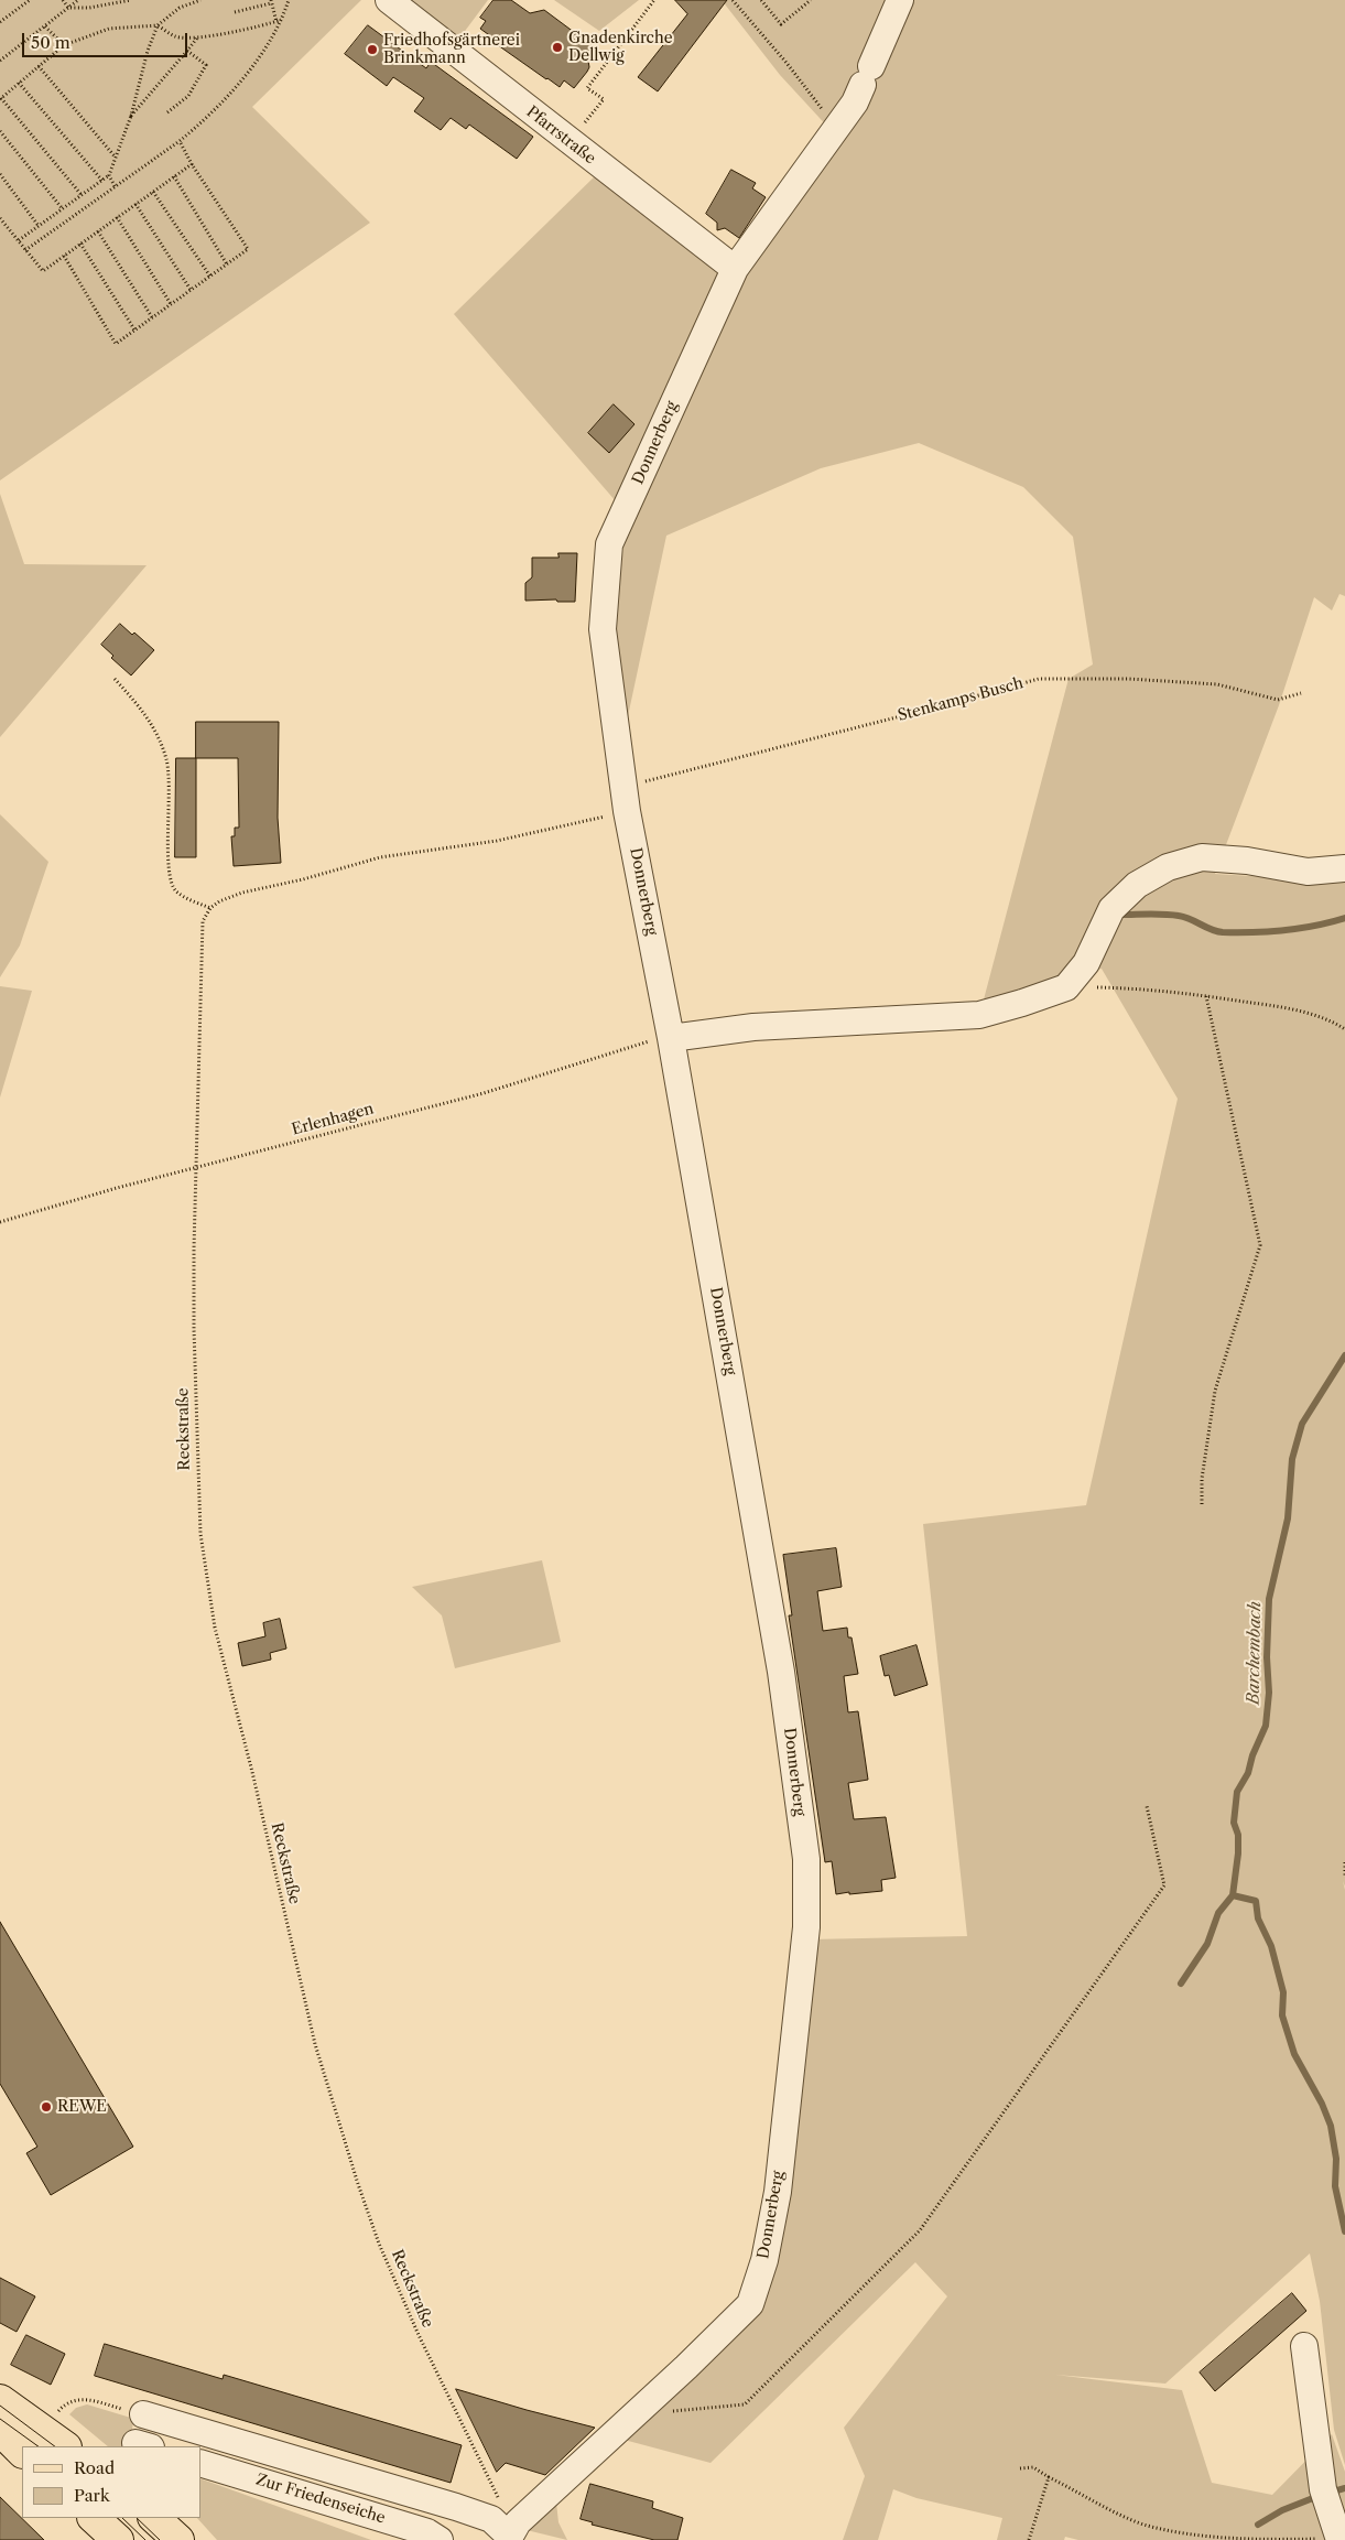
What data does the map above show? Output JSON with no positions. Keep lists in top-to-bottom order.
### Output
{
  "streets": {
    "street": ["Pfarrstraße", "Donnerberg", "Zur Friedenseiche"],
    "path": ["Stenkamps Busch", "Erlenhagen", "Reckstraße"]
  },
  "crossings": [
    ["Pfarrstraße", "Donnerberg"],
    ["Donnerberg", "Stenkamps Busch"],
    ["Donnerberg", "Erlenhagen"],
    ["Donnerberg", "Reckstraße"],
    ["Stenkamps Busch", "Reckstraße"],
    ["Erlenhagen", "Reckstraße"]
  ],
  "water": ["Barchembach"],
  "places": ["Gnadenkirche Dellwig", "Friedhofsgärtnerei Brinkmann", "REWE"],
  "legend": ["Road", "Park"],
  "scale_bar": "50 m"
}
